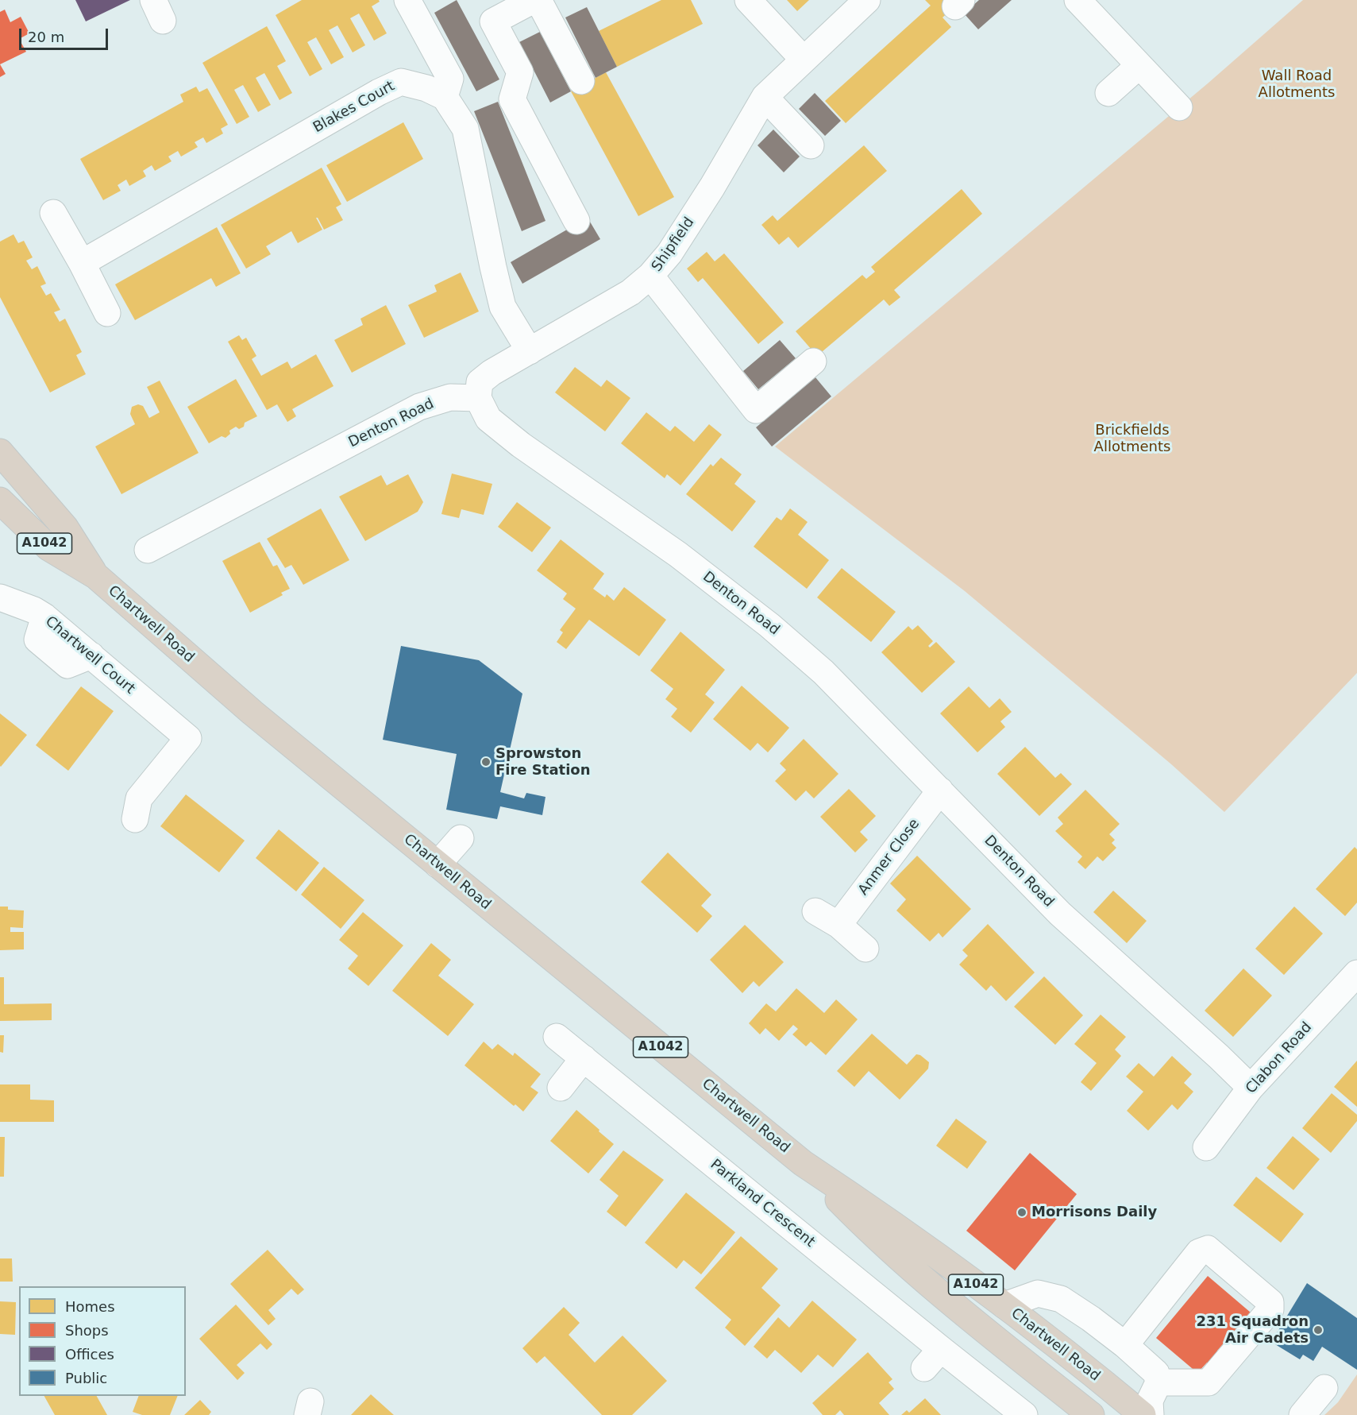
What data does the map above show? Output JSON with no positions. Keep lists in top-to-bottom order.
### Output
{
  "streets": {
    "highway": ["A1042", "Chartwell Road"],
    "street": [
      "Blakes Court",
      "Shipfield",
      "Denton Road",
      "Chartwell Court",
      "Anmer Close",
      "Clabon Road",
      "Parkland Crescent"
    ]
  },
  "crossings": [
    ["Shipfield", "Denton Road"],
    ["Denton Road", "Anmer Close"],
    ["Denton Road", "Clabon Road"]
  ],
  "parks": ["Wall Road Allotments", "Brickfields Allotments"],
  "places": ["Sprowston Fire Station", "Morrisons Daily", "231 Squadron Air Cadets"],
  "legend": [
    "Homes",
    "Shops",
    "Offices",
    "Public"
  ],
  "scale_bar": "20 m"
}
